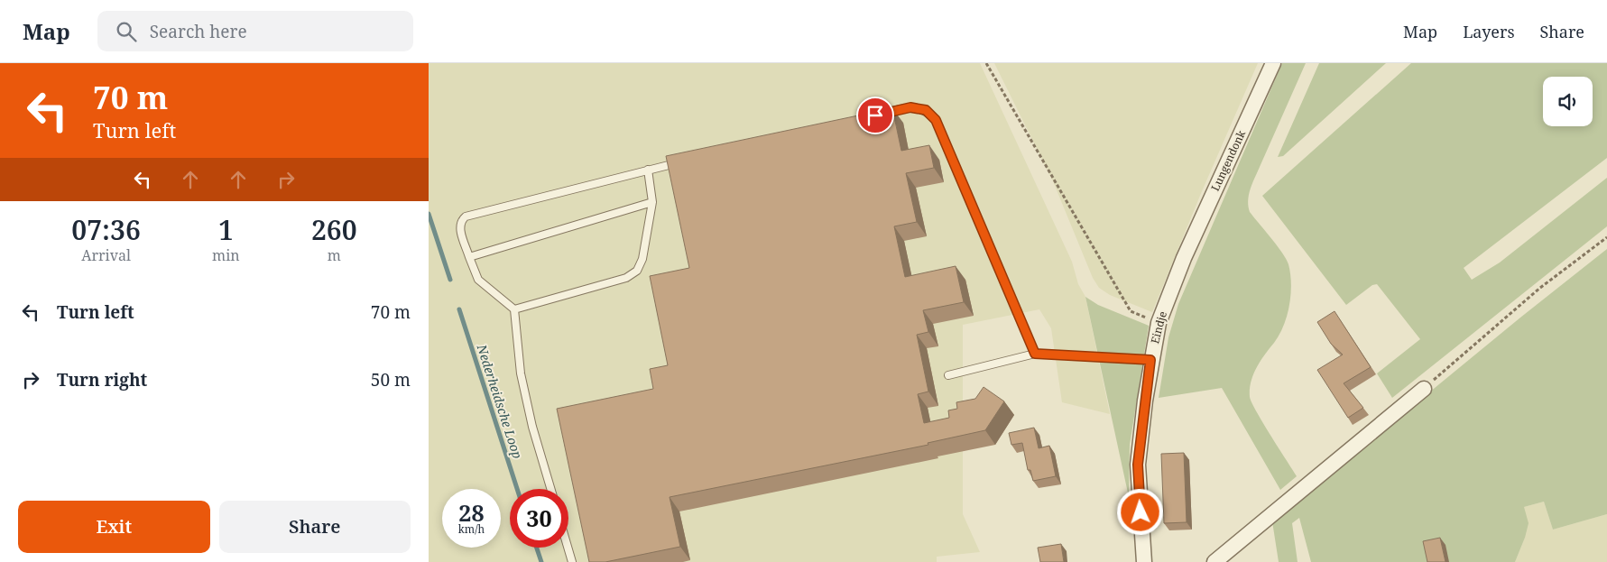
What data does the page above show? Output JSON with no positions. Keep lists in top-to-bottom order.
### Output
{
  "streets": {
    "street": ["Lungendonk", "Eindje"]
  },
  "crossings": [
    ["Lungendonk", "Eindje"]
  ],
  "water": ["Nederheidsche Loop"],
  "page": {
    "header": "Map",
    "search": "Search here",
    "nav": ["Map", "Layers", "Share"],
    "turn": ["70 m", "Turn left"],
    "eta": [
      "07:36",
      "Arrival",
      "1",
      "min",
      "260",
      "m"
    ],
    "list": [
      {
        "name": "Turn left",
        "value": "70 m"
      },
      {
        "name": "Turn right",
        "value": "50 m"
      }
    ],
    "speed": "28 km/h",
    "limit": "30",
    "buttons": ["Exit", "Share"]
  }
}
